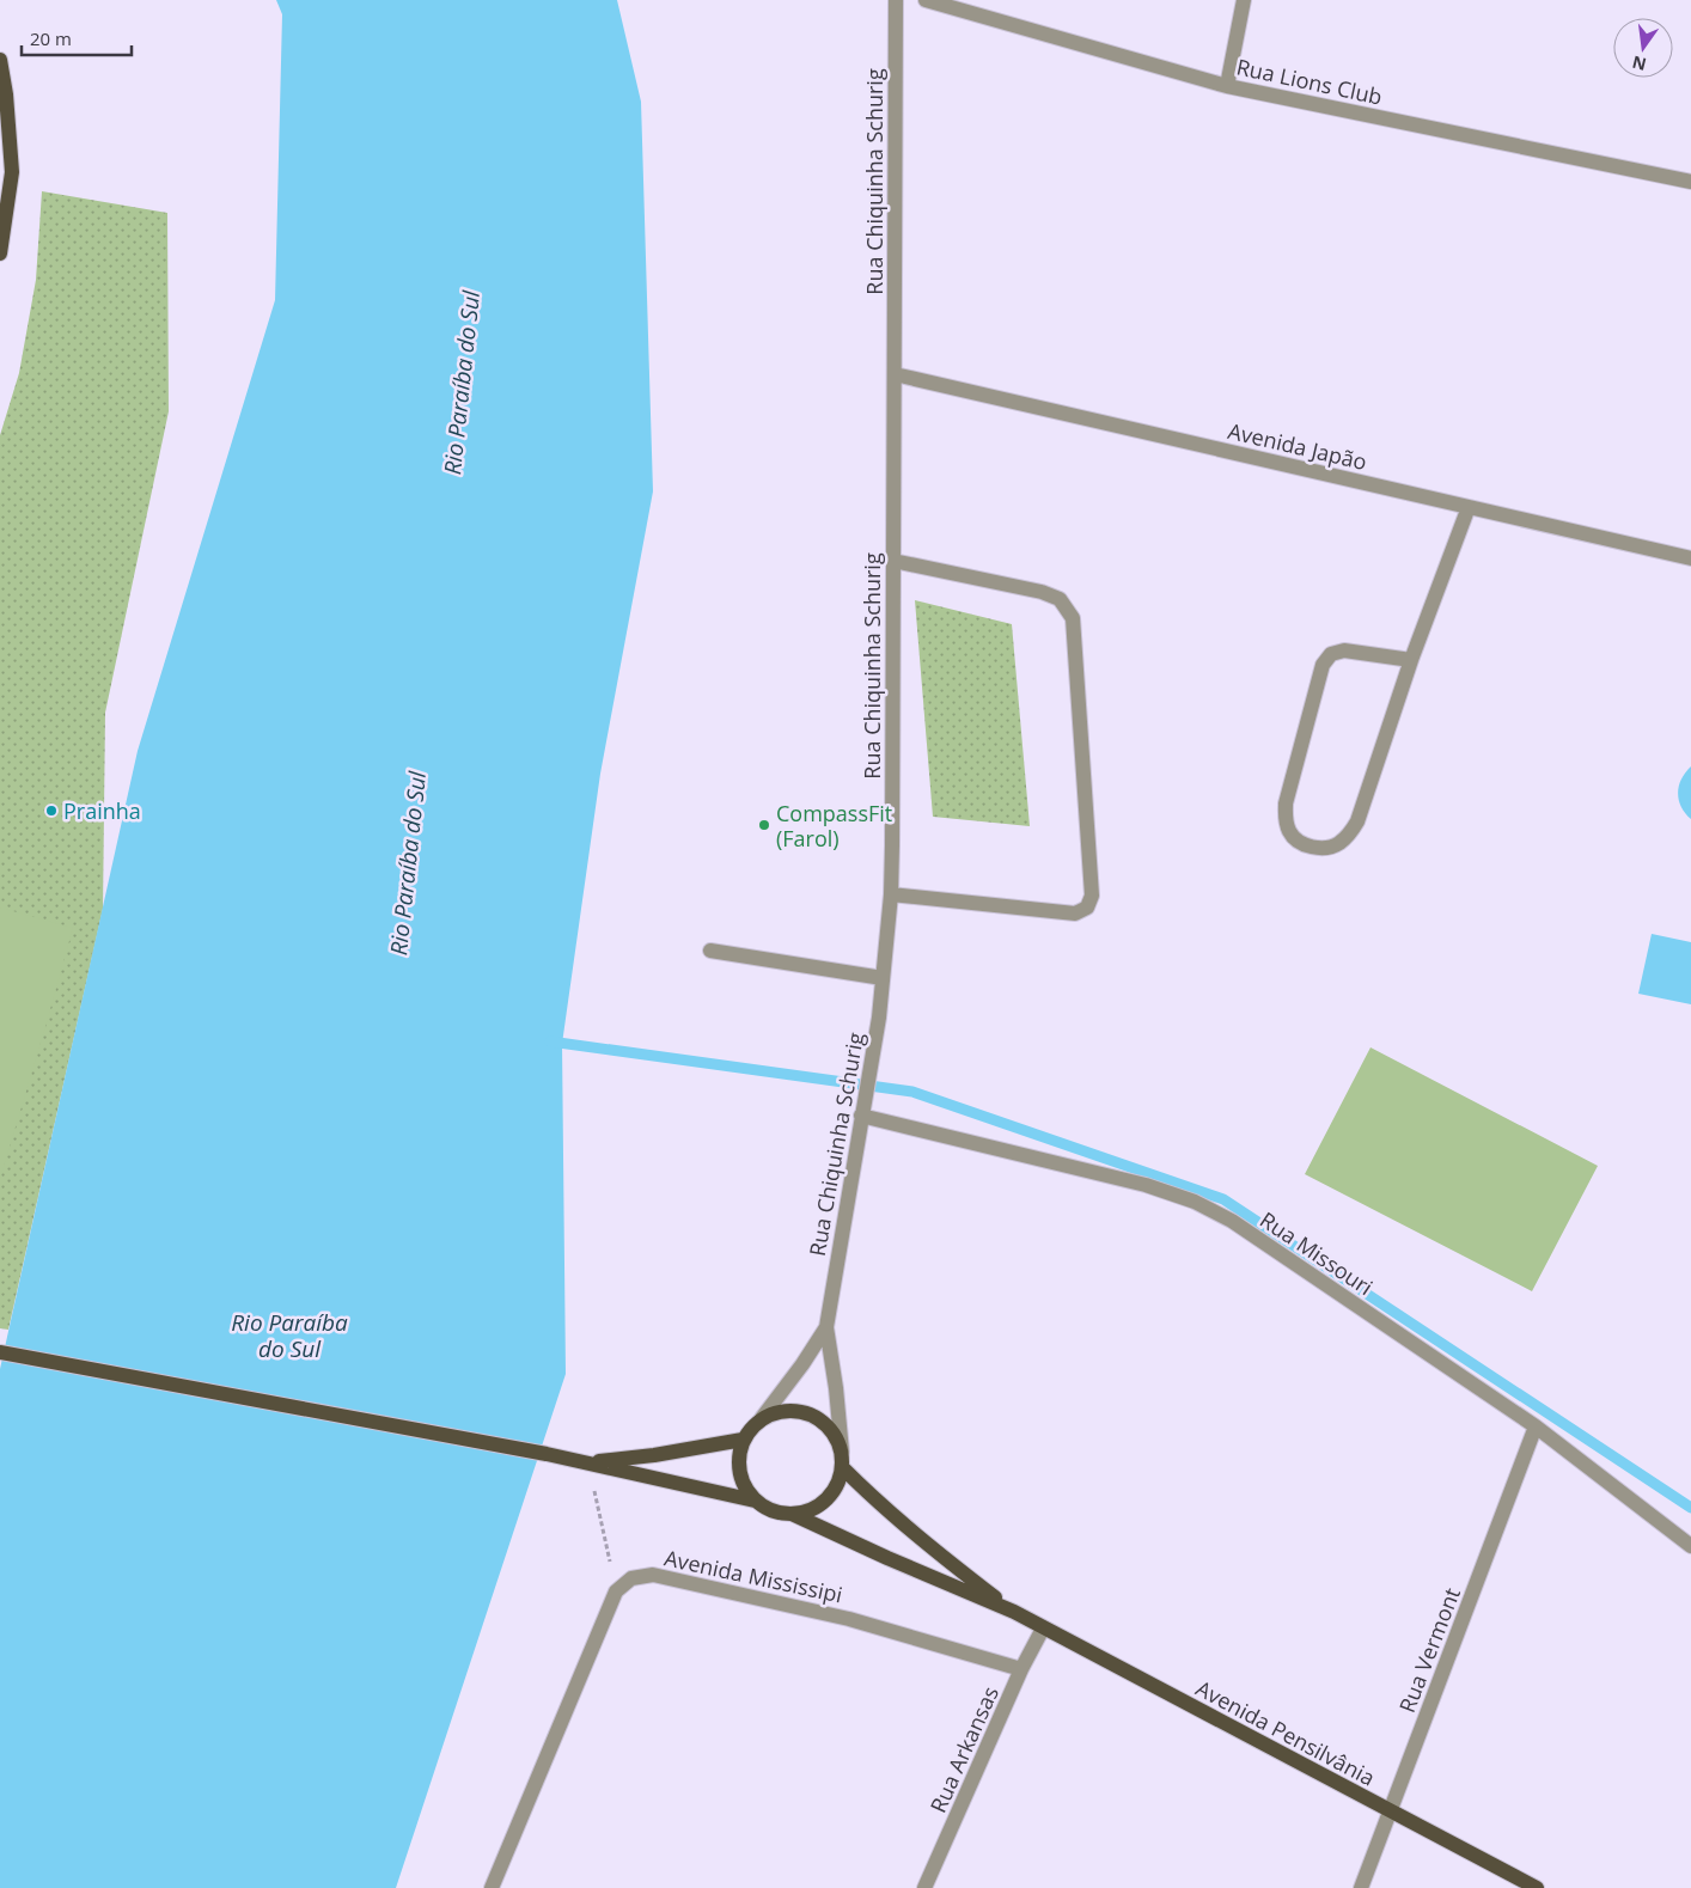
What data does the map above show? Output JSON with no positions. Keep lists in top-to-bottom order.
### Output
{
  "streets": {
    "main road": ["Avenida Pensilvânia"],
    "street": [
      "Rua Lions Club",
      "Rua Chiquinha Schurig",
      "Avenida Japão",
      "Rua Missouri",
      "Avenida Mississipi",
      "Rua Vermont",
      "Rua Arkansas"
    ]
  },
  "crossings": [
    ["Rua Chiquinha Schurig", "Avenida Japão"],
    ["Rua Chiquinha Schurig", "Rua Missouri"],
    ["Rua Chiquinha Schurig", "Avenida Pensilvânia"],
    ["Rua Missouri", "Rua Vermont"],
    ["Avenida Mississipi", "Rua Arkansas"],
    ["Rua Vermont", "Avenida Pensilvânia"],
    ["Avenida Pensilvânia", "Rua Arkansas"]
  ],
  "water": ["Rio Paraíba do Sul"],
  "places": ["Prainha", "CompassFit (Farol)"],
  "scale_bar": "20 m",
  "north": "bottom"
}
